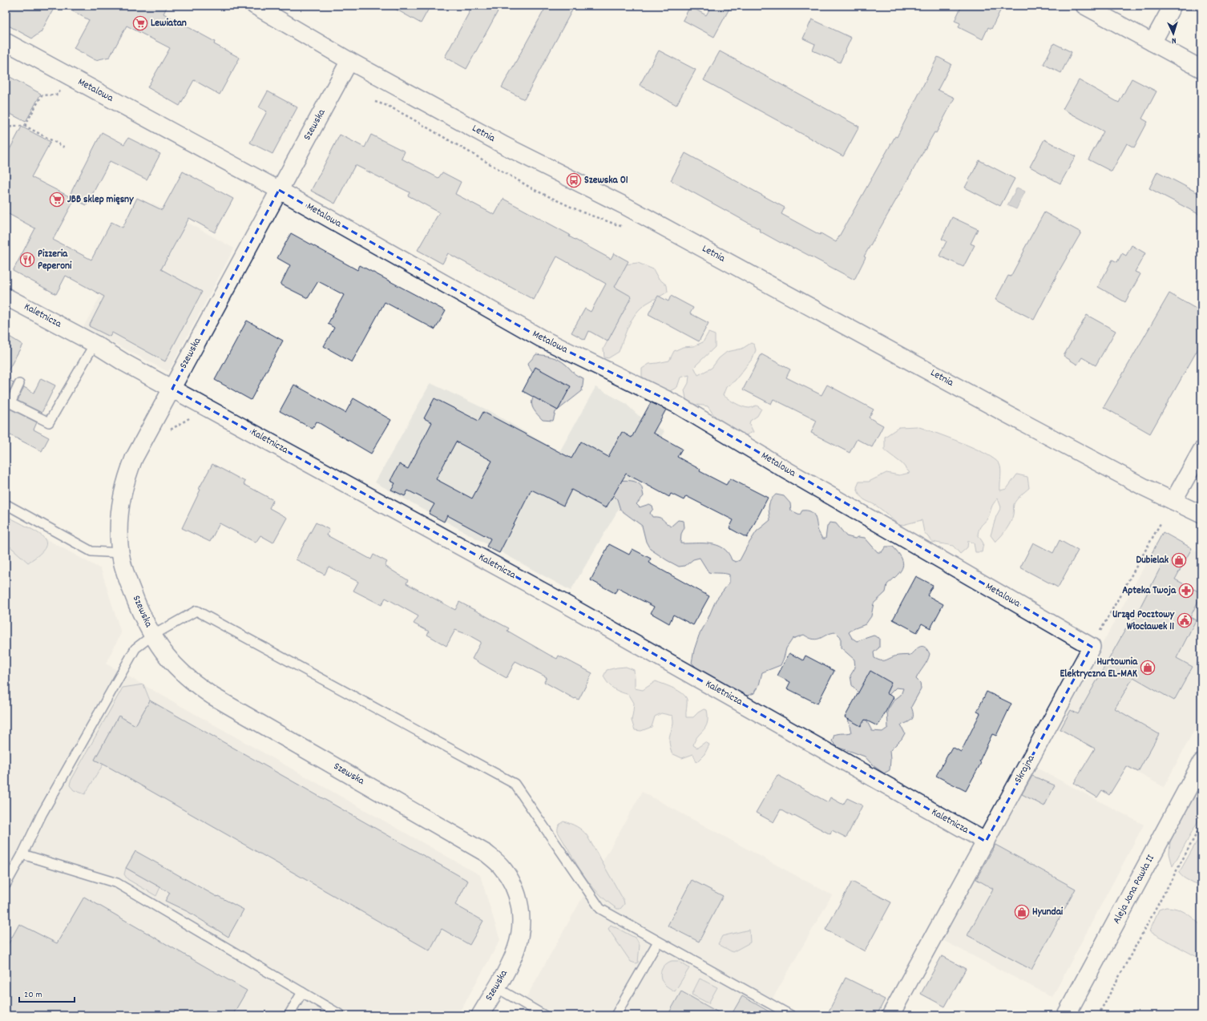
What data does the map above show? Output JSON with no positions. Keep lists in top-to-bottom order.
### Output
{
  "streets": {
    "main road": ["Aleja Jana Pawła II"],
    "street": [
      "Metalowa",
      "Szewska",
      "Letnia",
      "Kaletnicza",
      "Skrajna"
    ]
  },
  "crossings": [
    ["Metalowa", "Szewska"],
    ["Metalowa", "Skrajna"],
    ["Szewska", "Letnia"],
    ["Szewska", "Kaletnicza"],
    ["Kaletnicza", "Skrajna"]
  ],
  "places": {
    "supermarket": ["Lewiatan", "JBB sklep mięsny"],
    "bus stop": ["Szewska 01"],
    "restaurant": ["Pizzeria Peperoni"],
    "shop": ["Dubielak", "Hurtownia Elektryczna EL-MAK", "Hyundai"],
    "pharmacy": ["Apteka Twoja"],
    "public building": ["Urząd Pocztowy Włocławek 11"]
  },
  "scale_bar": "20 m",
  "north": "bottom"
}
